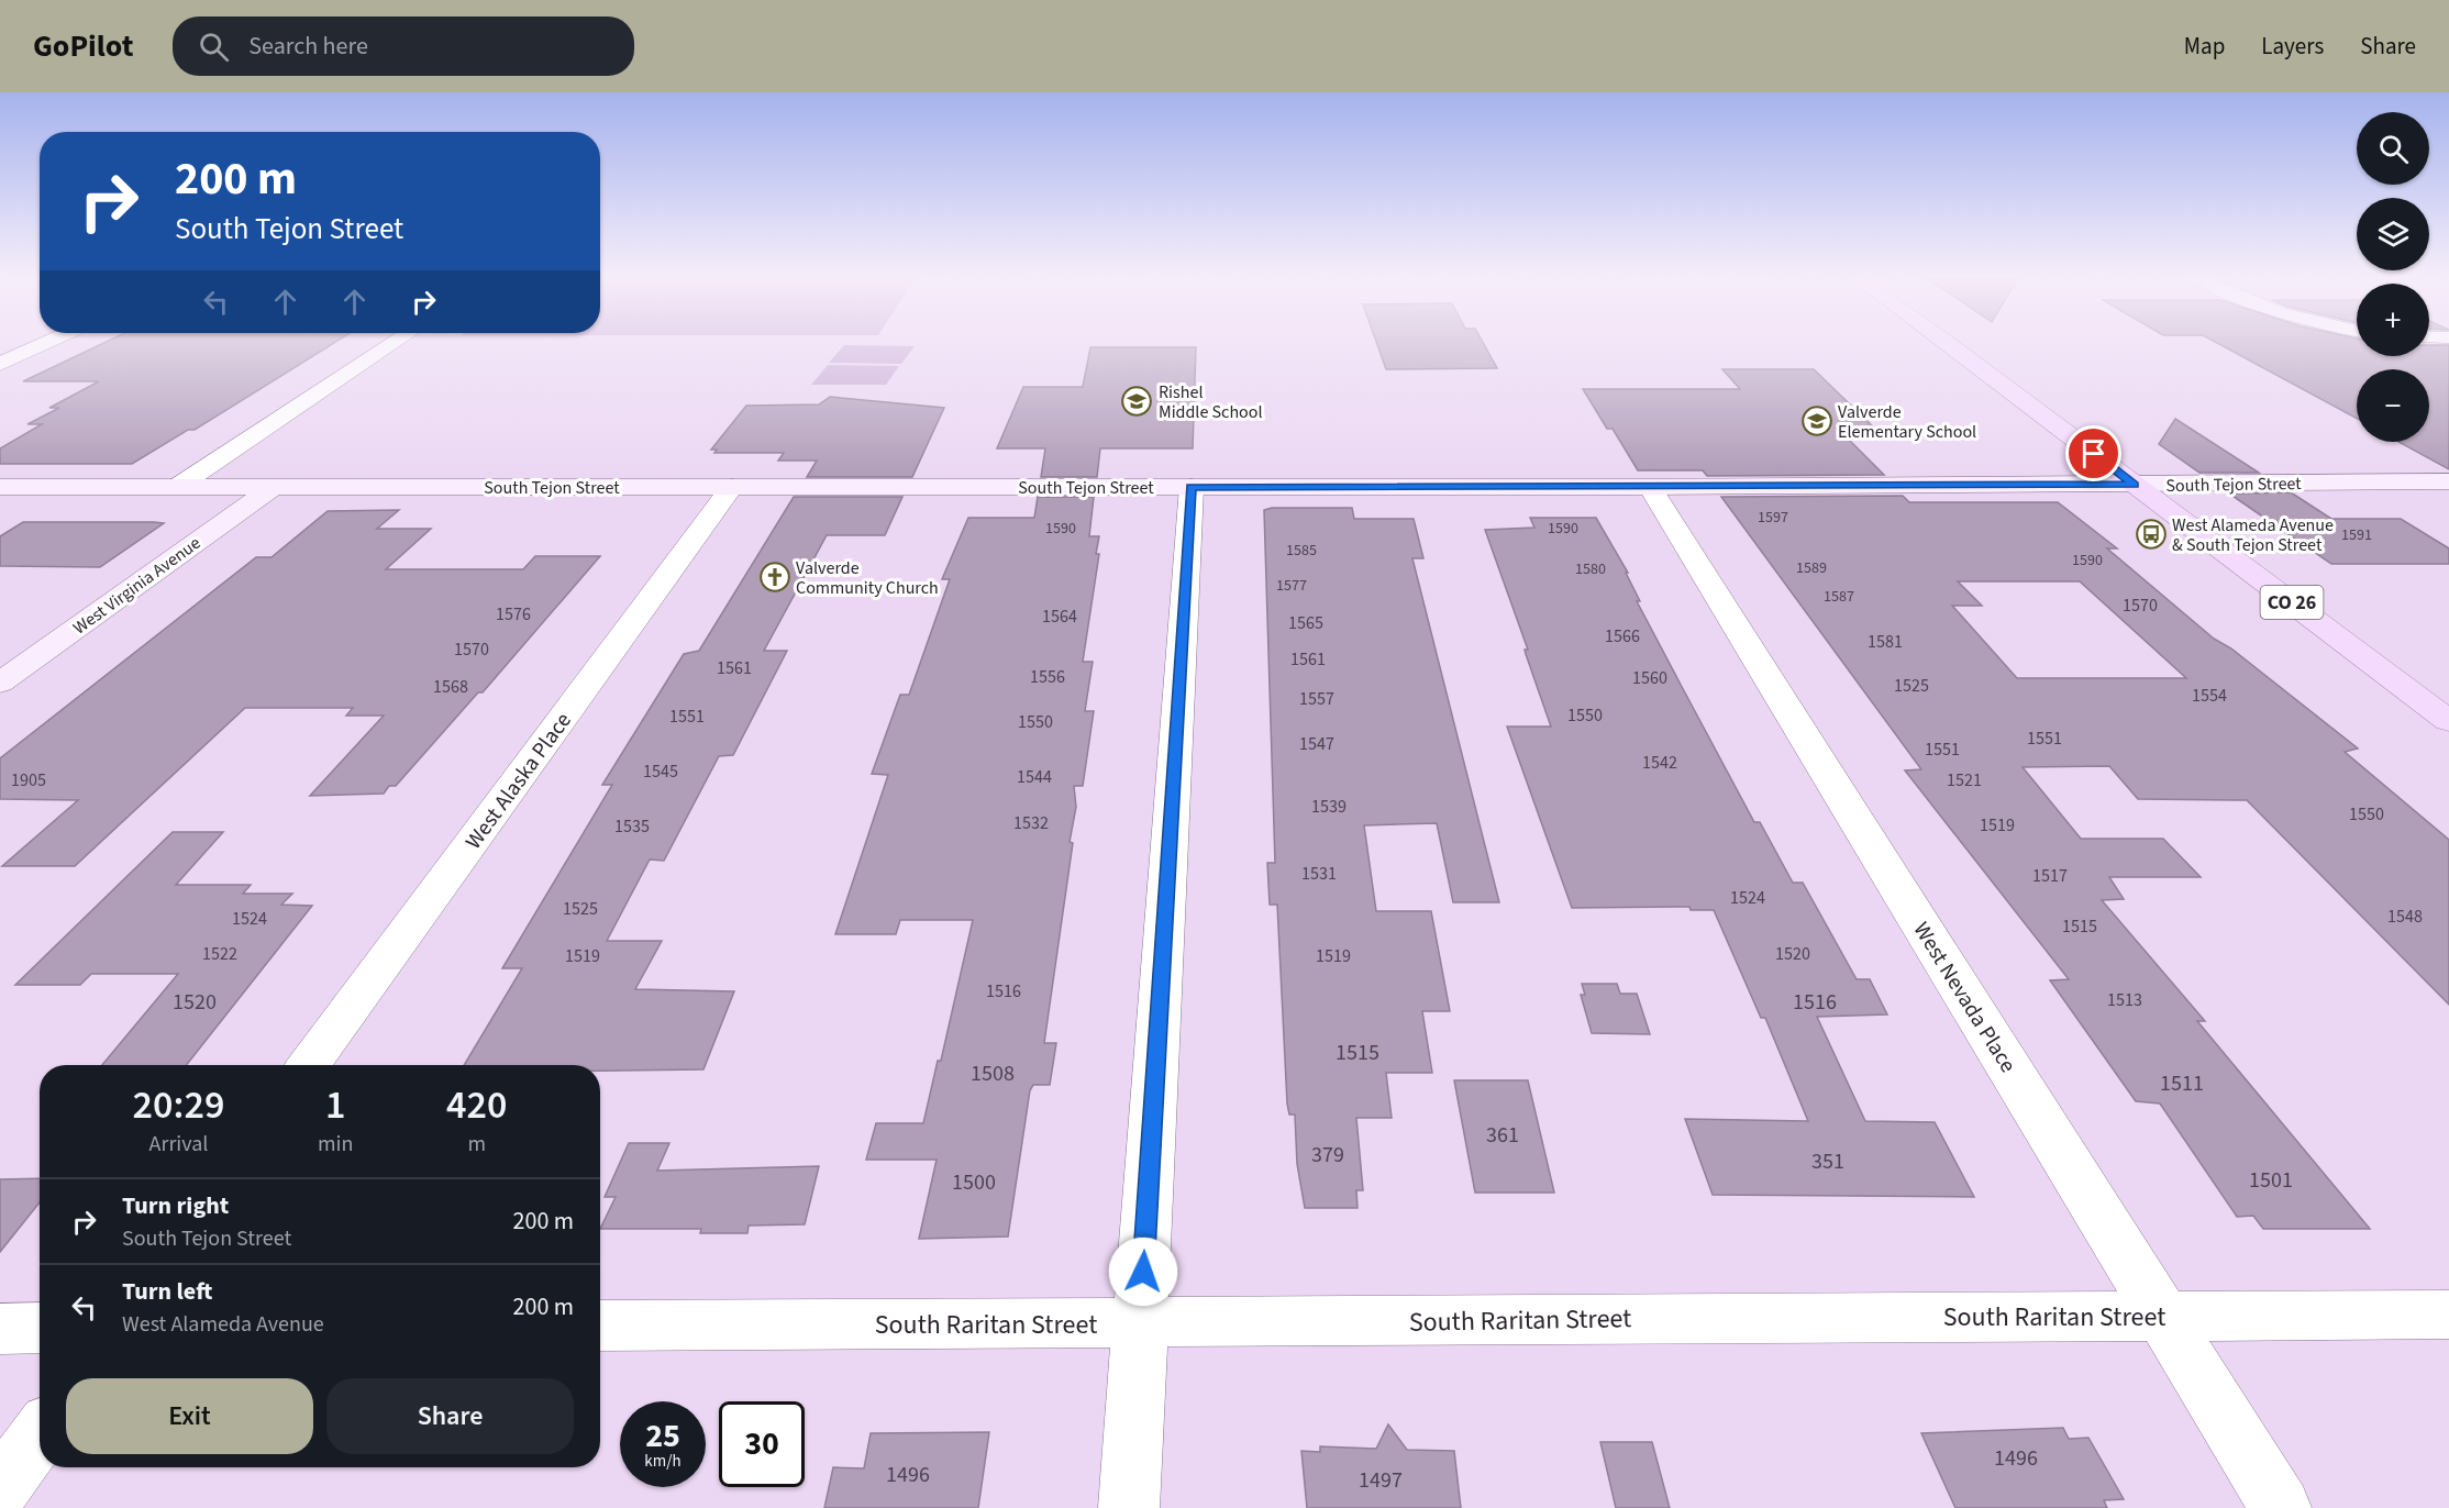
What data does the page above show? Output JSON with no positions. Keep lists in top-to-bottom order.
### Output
{
  "streets": {
    "main road": ["CO 26"],
    "street": [
      "South Tejon Street",
      "West Virginia Avenue",
      "West Alaska Place",
      "West Nevada Place",
      "South Raritan Street"
    ]
  },
  "crossings": [
    ["South Tejon Street", "West Virginia Avenue"],
    ["South Tejon Street", "CO 26"],
    ["South Tejon Street", "West Alaska Place"],
    ["South Tejon Street", "West Nevada Place"],
    ["West Nevada Place", "South Raritan Street"]
  ],
  "places": {
    "school or university": ["Rishel Middle School", "Valverde Elementary School"],
    "bus stop": ["West Alameda Avenue & South Tejon Street"],
    "church": ["Valverde Community Church"]
  },
  "house_numbers": [
    "1597",
    "1590",
    "1590",
    "1591",
    "1585",
    "1590",
    "1589",
    "1580",
    "1577",
    "1587",
    "1570",
    "1576",
    "1564",
    "1565",
    "1566",
    "1581",
    "1570",
    "1561",
    "1561",
    "1556",
    "1560",
    "1525",
    "1568",
    "1554",
    "1557",
    "1550",
    "1551",
    "1550",
    "1551",
    "1547",
    "1551",
    "1542",
    "1545",
    "1544",
    "1905",
    "1521",
    "1539",
    "1550",
    "1532",
    "1519",
    "1535",
    "1531",
    "1517",
    "1524",
    "1525",
    "1548",
    "1524",
    "1515",
    "1522",
    "1520",
    "1519",
    "1519",
    "1516",
    "1513",
    "1520",
    "1516",
    "1515",
    "1508",
    "1511",
    "361",
    "379",
    "351",
    "1501",
    "1500",
    "1496",
    "1496",
    "1497"
  ],
  "page": {
    "header": "GoPilot",
    "search": "Search here",
    "nav": ["Map", "Layers", "Share"],
    "map_buttons": ["+", "−"],
    "turn": ["200 m", "South Tejon Street"],
    "eta": [
      "20:29",
      "Arrival",
      "1",
      "min",
      "420",
      "m"
    ],
    "list": [
      {
        "name": "Turn right",
        "note": "South Tejon Street",
        "value": "200 m"
      },
      {
        "name": "Turn left",
        "note": "West Alameda Avenue",
        "value": "200 m"
      }
    ],
    "buttons": ["Exit", "Share"],
    "speed": "25 km/h",
    "limit": "30"
  }
}
